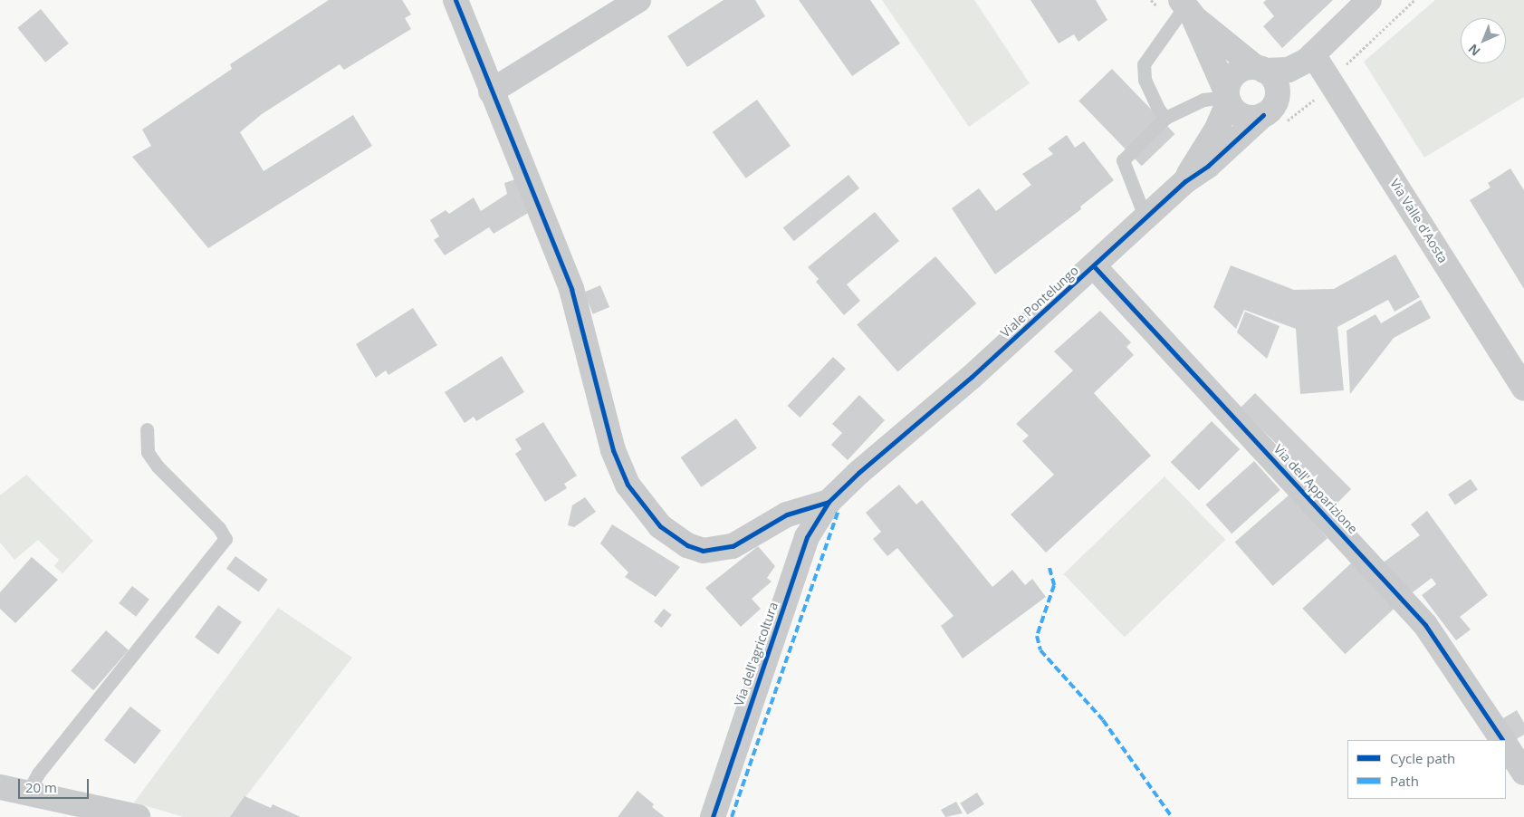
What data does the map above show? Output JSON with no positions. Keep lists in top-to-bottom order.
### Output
{
  "streets": {
    "street": [
      "Via Valle d'Aosta",
      "Viale Pontelungo",
      "Via dell'Apparizione",
      "Via dell'agricoltura"
    ]
  },
  "crossings": [
    ["Via Valle d'Aosta", "Viale Pontelungo"],
    ["Viale Pontelungo", "Via dell'Apparizione"],
    ["Viale Pontelungo", "Via dell'agricoltura"]
  ],
  "legend": ["Cycle path", "Path"],
  "scale_bar": "20 m",
  "north": "bottom left"
}
